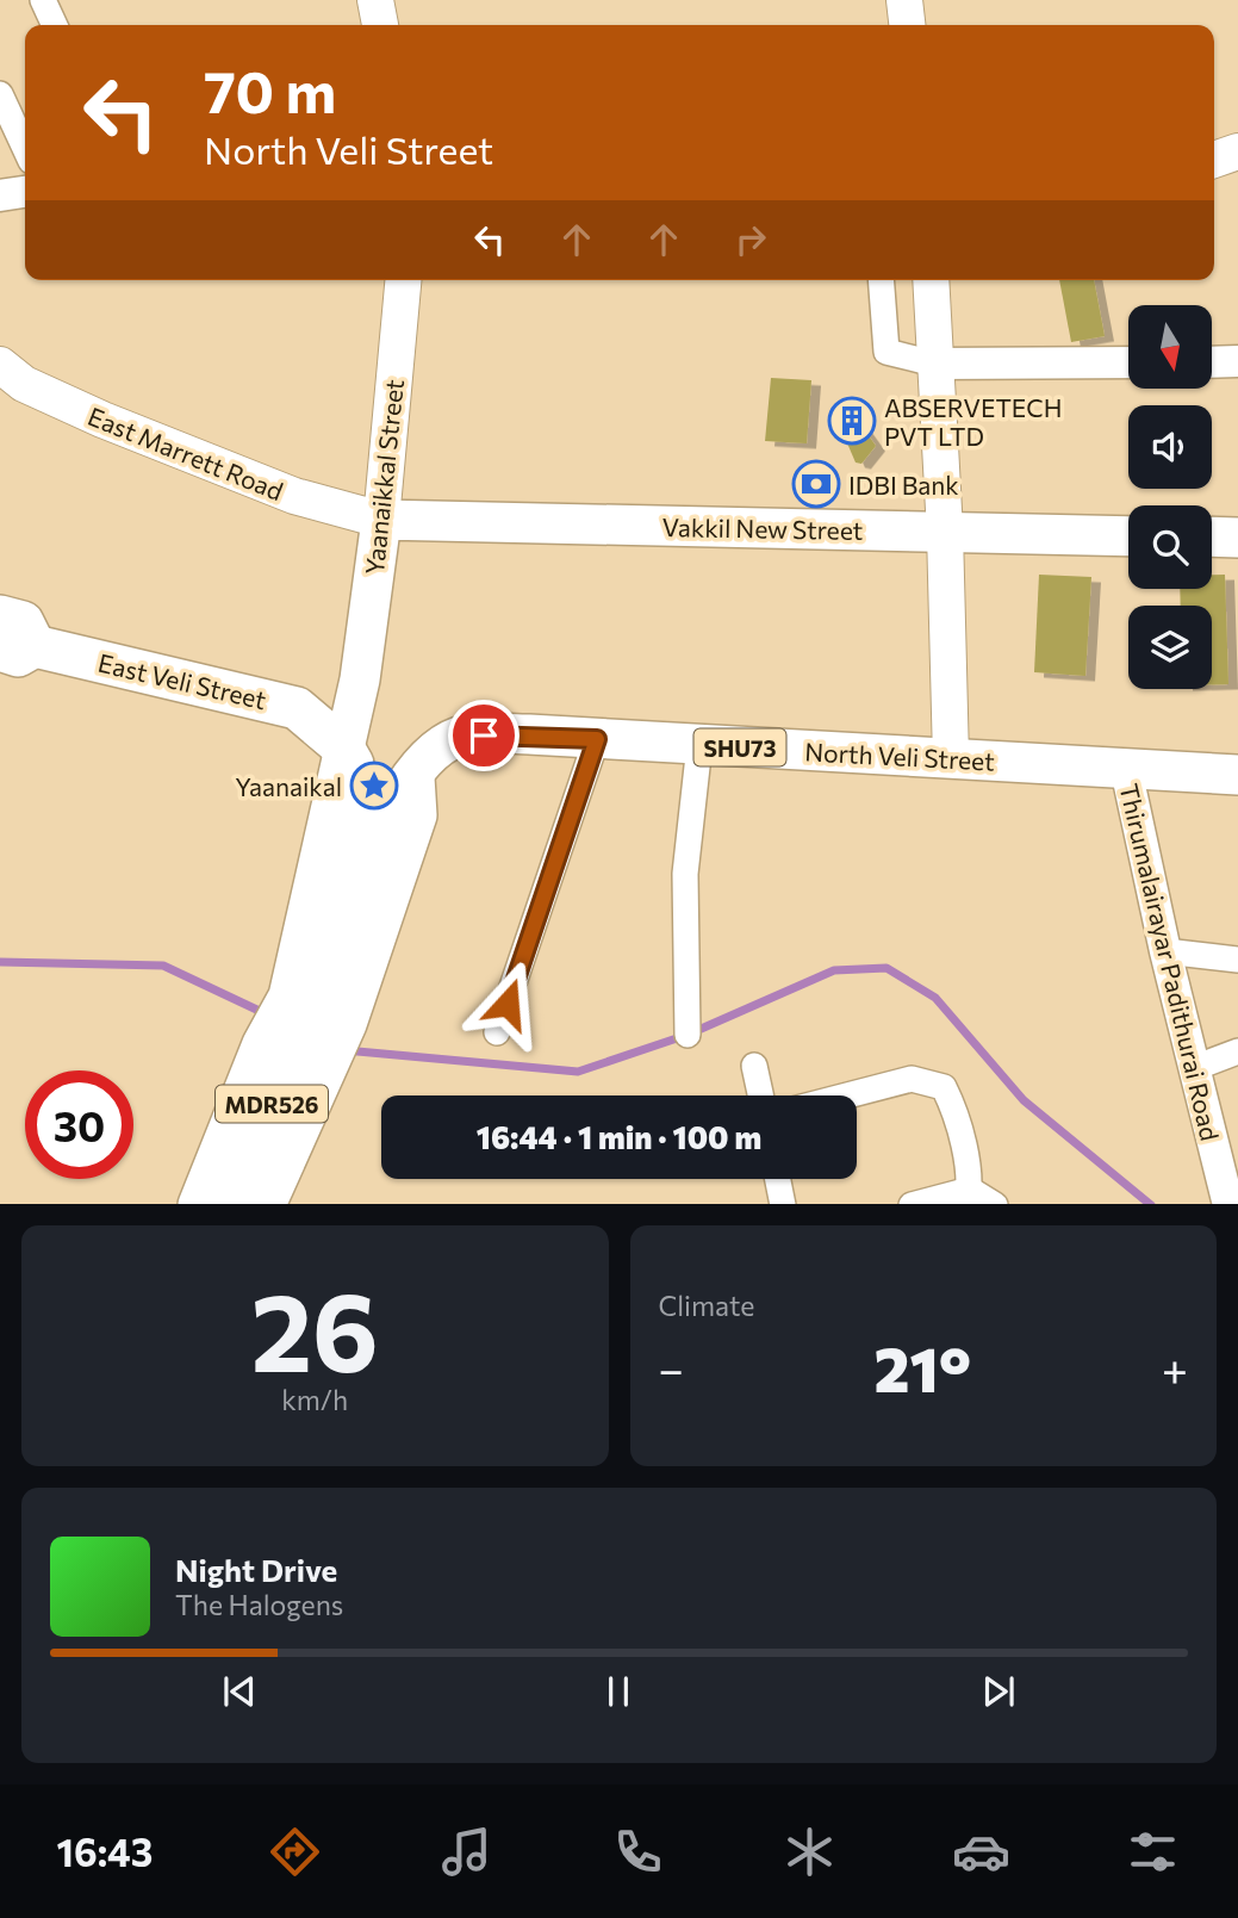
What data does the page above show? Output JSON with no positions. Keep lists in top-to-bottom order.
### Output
{
  "streets": {
    "highway": ["East Veli Street", "MDR526"],
    "main road": [
      "East Marrett Road",
      "Yaanaikkal Street",
      "Vakkil New Street",
      "SHU73",
      "North Veli Street"
    ],
    "street": ["Thirumalairayar Padithurai Road"]
  },
  "crossings": [
    ["East Marrett Road", "Yaanaikkal Street"],
    ["East Marrett Road", "Vakkil New Street"],
    ["Yaanaikkal Street", "Vakkil New Street"],
    ["Yaanaikkal Street", "East Veli Street"],
    ["Yaanaikkal Street", "MDR526"],
    ["North Veli Street", "Thirumalairayar Padithurai Road"],
    ["North Veli Street", "MDR526"]
  ],
  "places": {
    "building": ["ABSERVETECH PVT LTD"],
    "bank": ["IDBI Bank"],
    "place": ["Yaanaikal"]
  },
  "north": "bottom",
  "page": {
    "turn": ["70 m", "North Veli Street"],
    "limit": "30",
    "trip": "16:44 · 1 min · 100 m",
    "tile": [
      ["26", "km/h"],
      "Climate"
    ],
    "heat": ["−", "21°", "+"],
    "song": ["Night Drive", "The Halogens"],
    "tabs": "16:43"
  }
}
